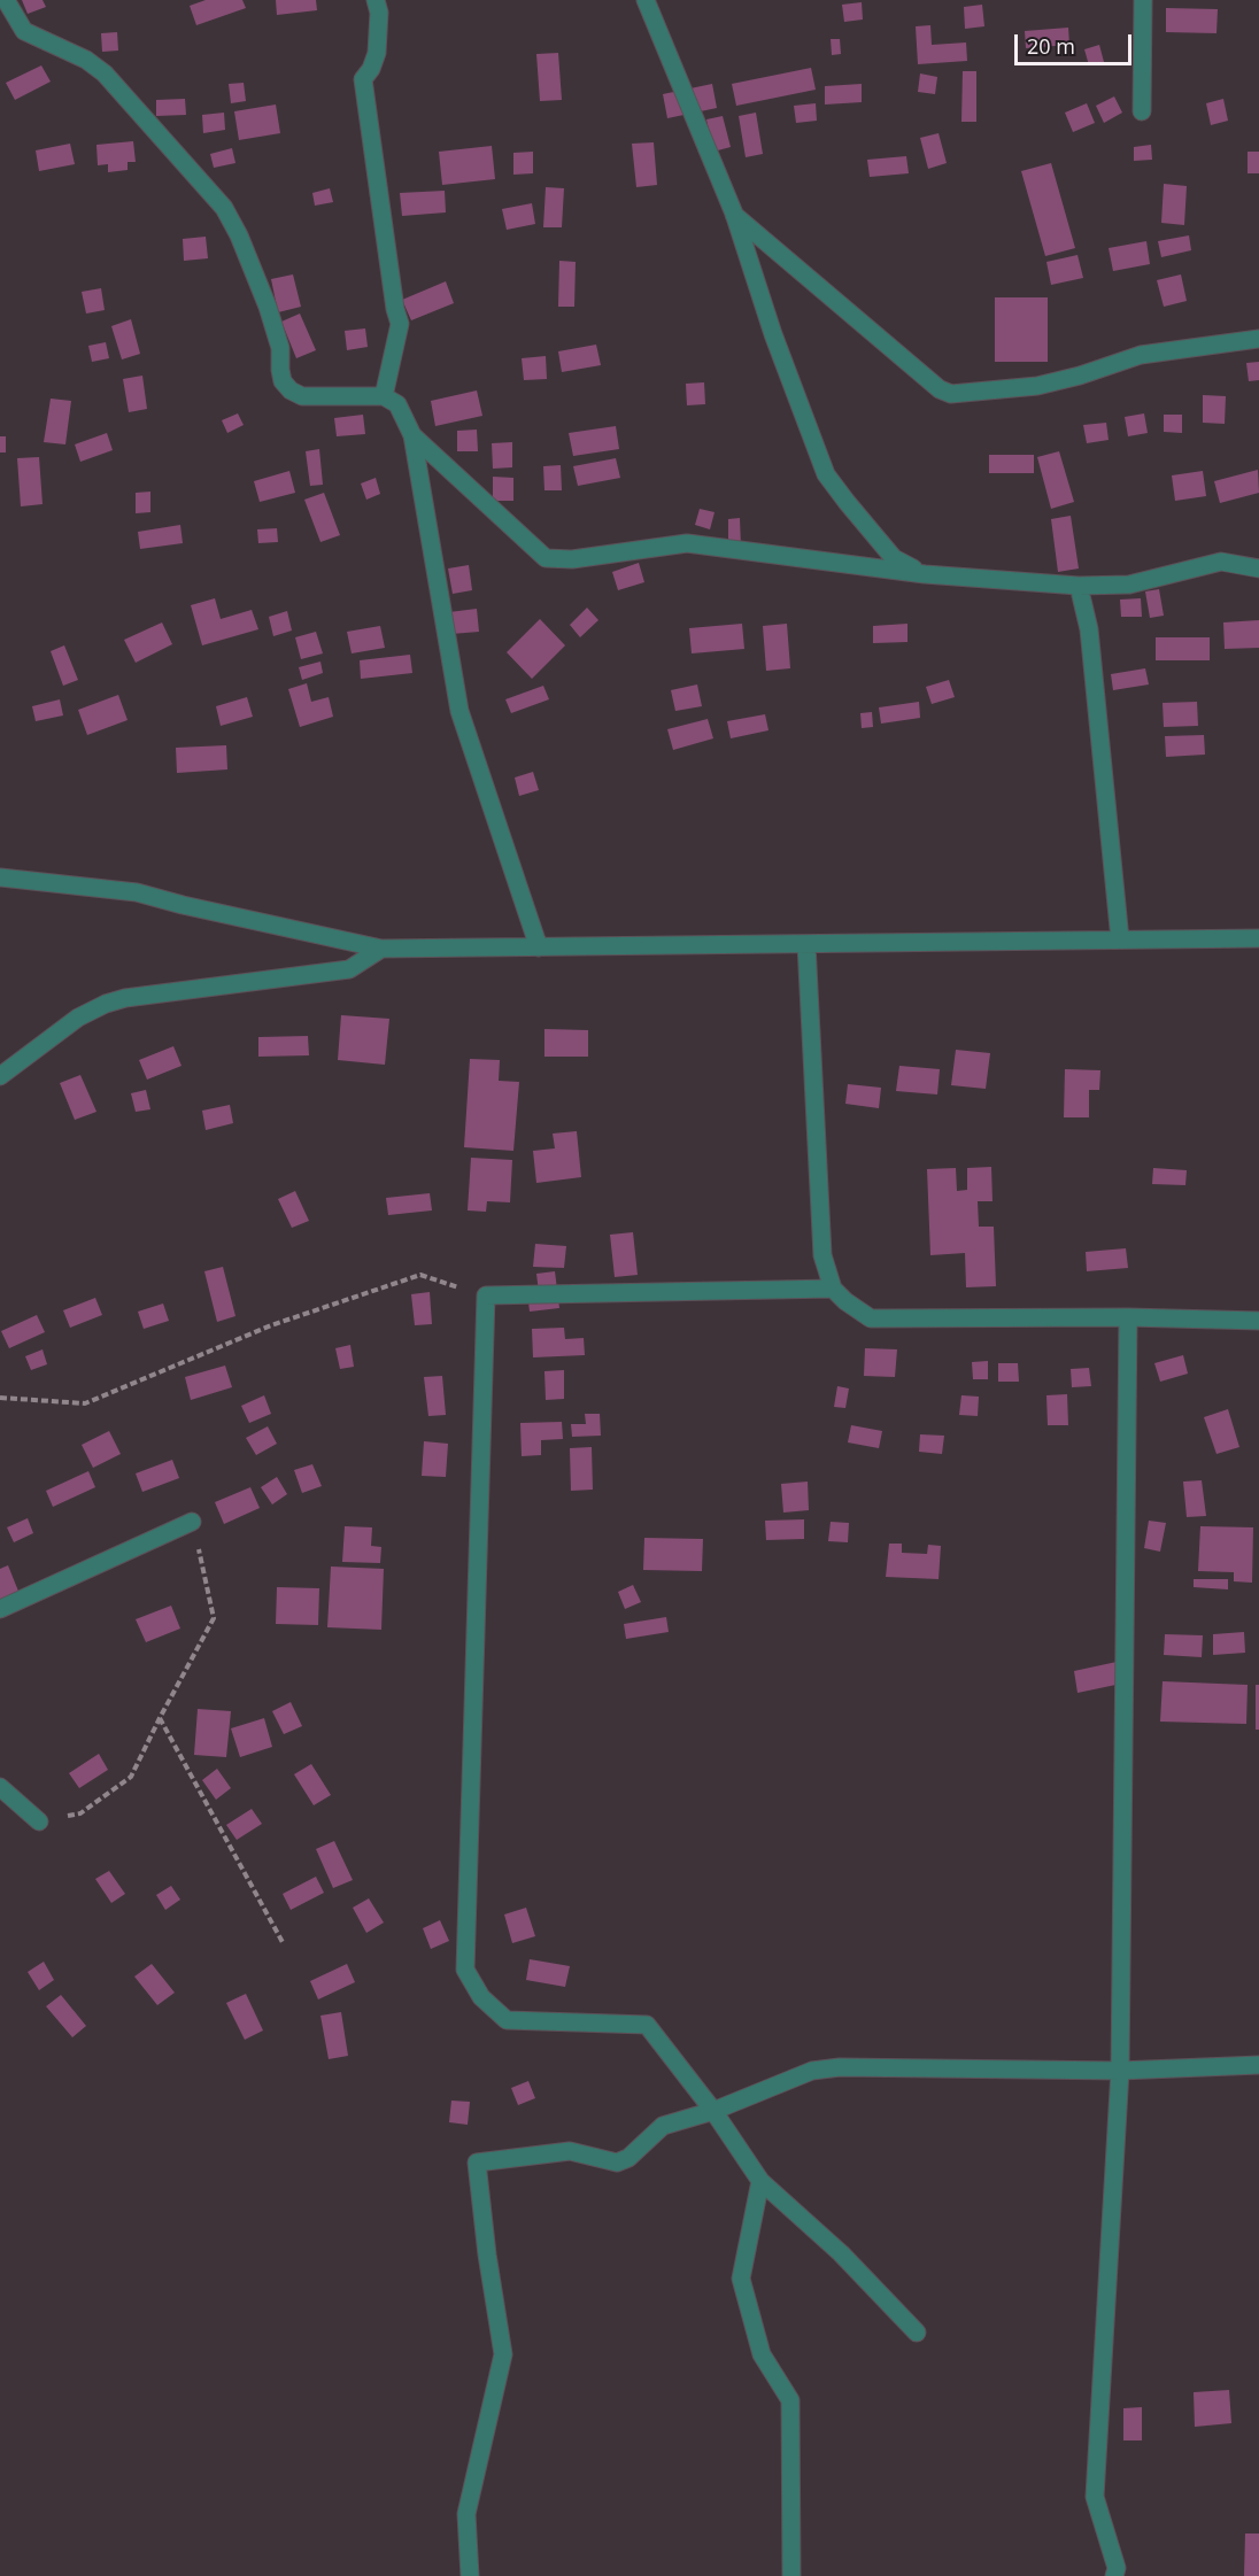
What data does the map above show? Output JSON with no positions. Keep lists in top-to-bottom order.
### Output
{
  "scale_bar": "20 m"
}
